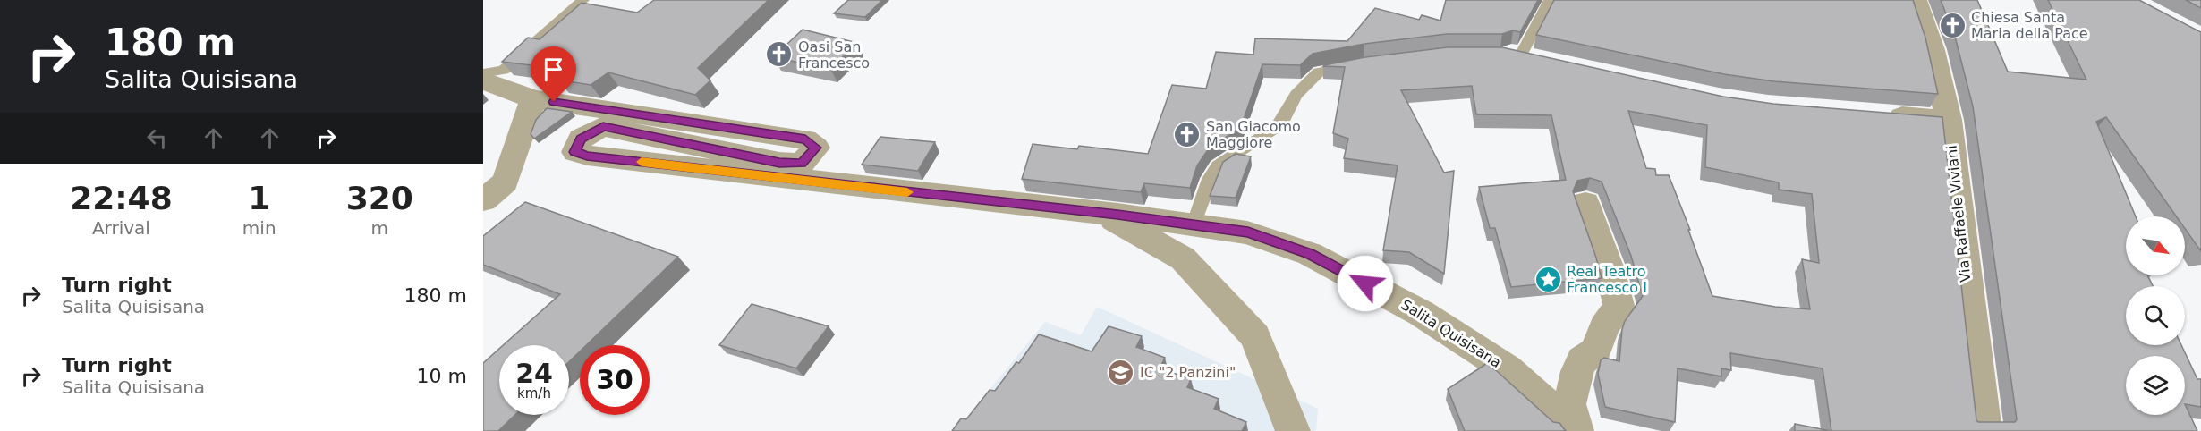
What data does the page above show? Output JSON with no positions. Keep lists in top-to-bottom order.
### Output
{
  "streets": {
    "street": ["Via Raffaele Viviani", "Salita Quisisana"]
  },
  "places": {
    "church": ["Chiesa Santa Maria della Pace", "Oasi San Francesco", "San Giacomo Maggiore"],
    "place": ["Real Teatro Francesco I"],
    "school or university": ["IC \"2 Panzini\""]
  },
  "north": "bottom right",
  "page": {
    "turn": ["180 m", "Salita Quisisana"],
    "eta": [
      "22:48",
      "Arrival",
      "1",
      "min",
      "320",
      "m"
    ],
    "list": [
      {
        "name": "Turn right",
        "note": "Salita Quisisana",
        "value": "180 m"
      },
      {
        "name": "Turn right",
        "note": "Salita Quisisana",
        "value": "10 m"
      }
    ],
    "speed": "24 km/h",
    "limit": "30"
  }
}
